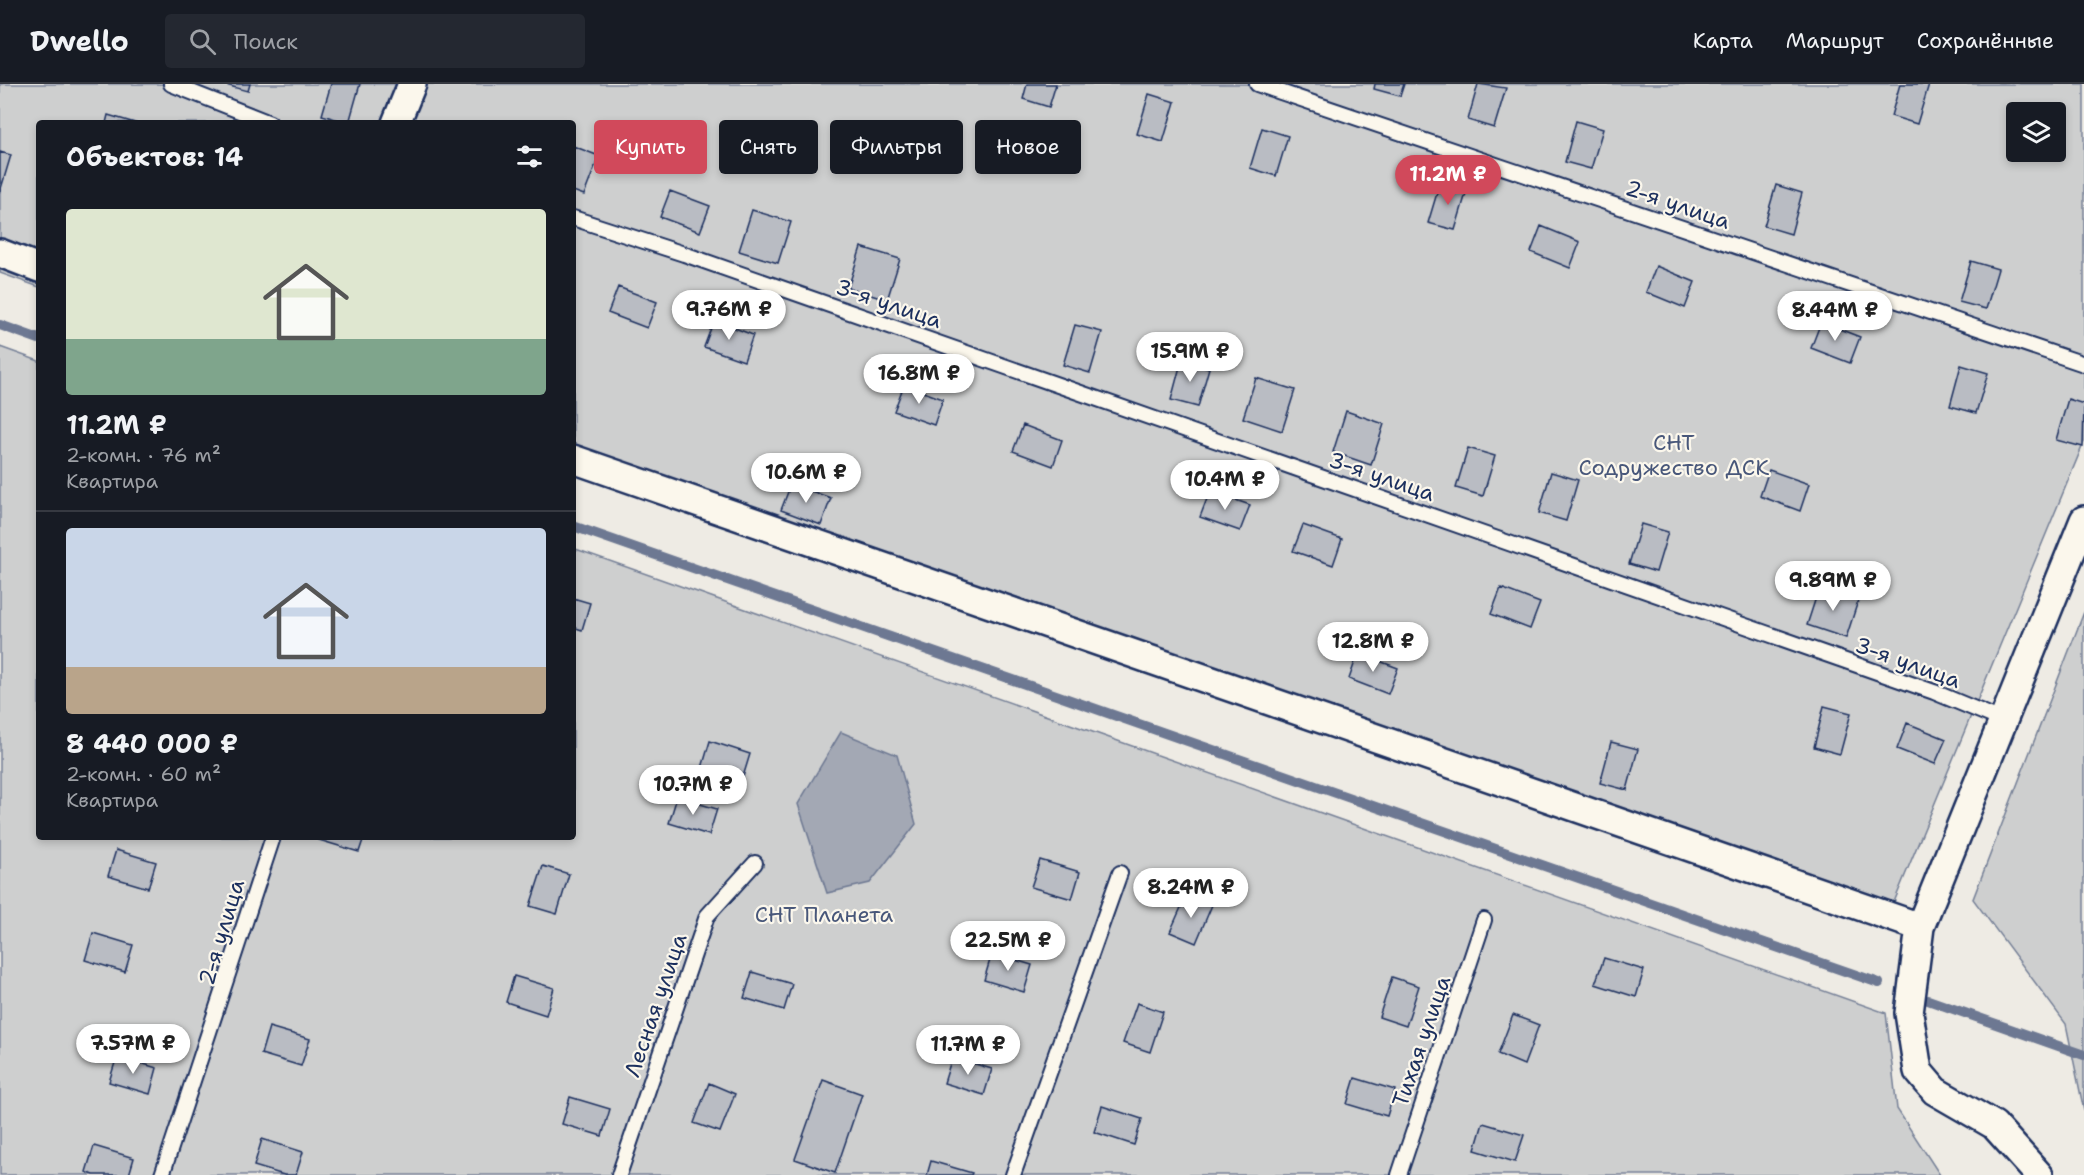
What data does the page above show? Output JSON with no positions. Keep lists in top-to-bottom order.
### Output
{
  "streets": {
    "lane": [
      "2-я улица",
      "3-я улица",
      "Лесная улица",
      "Тихая улица"
    ]
  },
  "parks": ["СНТ Содружество ДСК", "СНТ Планета"],
  "page": {
    "header": "Dwello",
    "search": "Поиск",
    "nav": ["Карта", "Маршрут", "Сохранённые"],
    "chip": [
      "Купить",
      "Снять",
      "Фильтры",
      "Новое"
    ],
    "heading": "Объектов: 14",
    "price": [
      "11.2M ₽",
      "9.76M ₽",
      "8.44M ₽",
      "15.9M ₽",
      "16.8M ₽",
      "10.6M ₽",
      "10.4M ₽",
      "9.89M ₽",
      "12.8M ₽",
      "10.7M ₽",
      "8.24M ₽",
      "22.5M ₽",
      "7.57M ₽",
      "11.7M ₽"
    ],
    "list": [
      {
        "name": "11.2M ₽",
        "note": "2-комн. · 76 m² · Квартира"
      },
      {
        "name": "8 440 000 ₽",
        "note": "2-комн. · 60 m² · Квартира"
      }
    ]
  }
}
